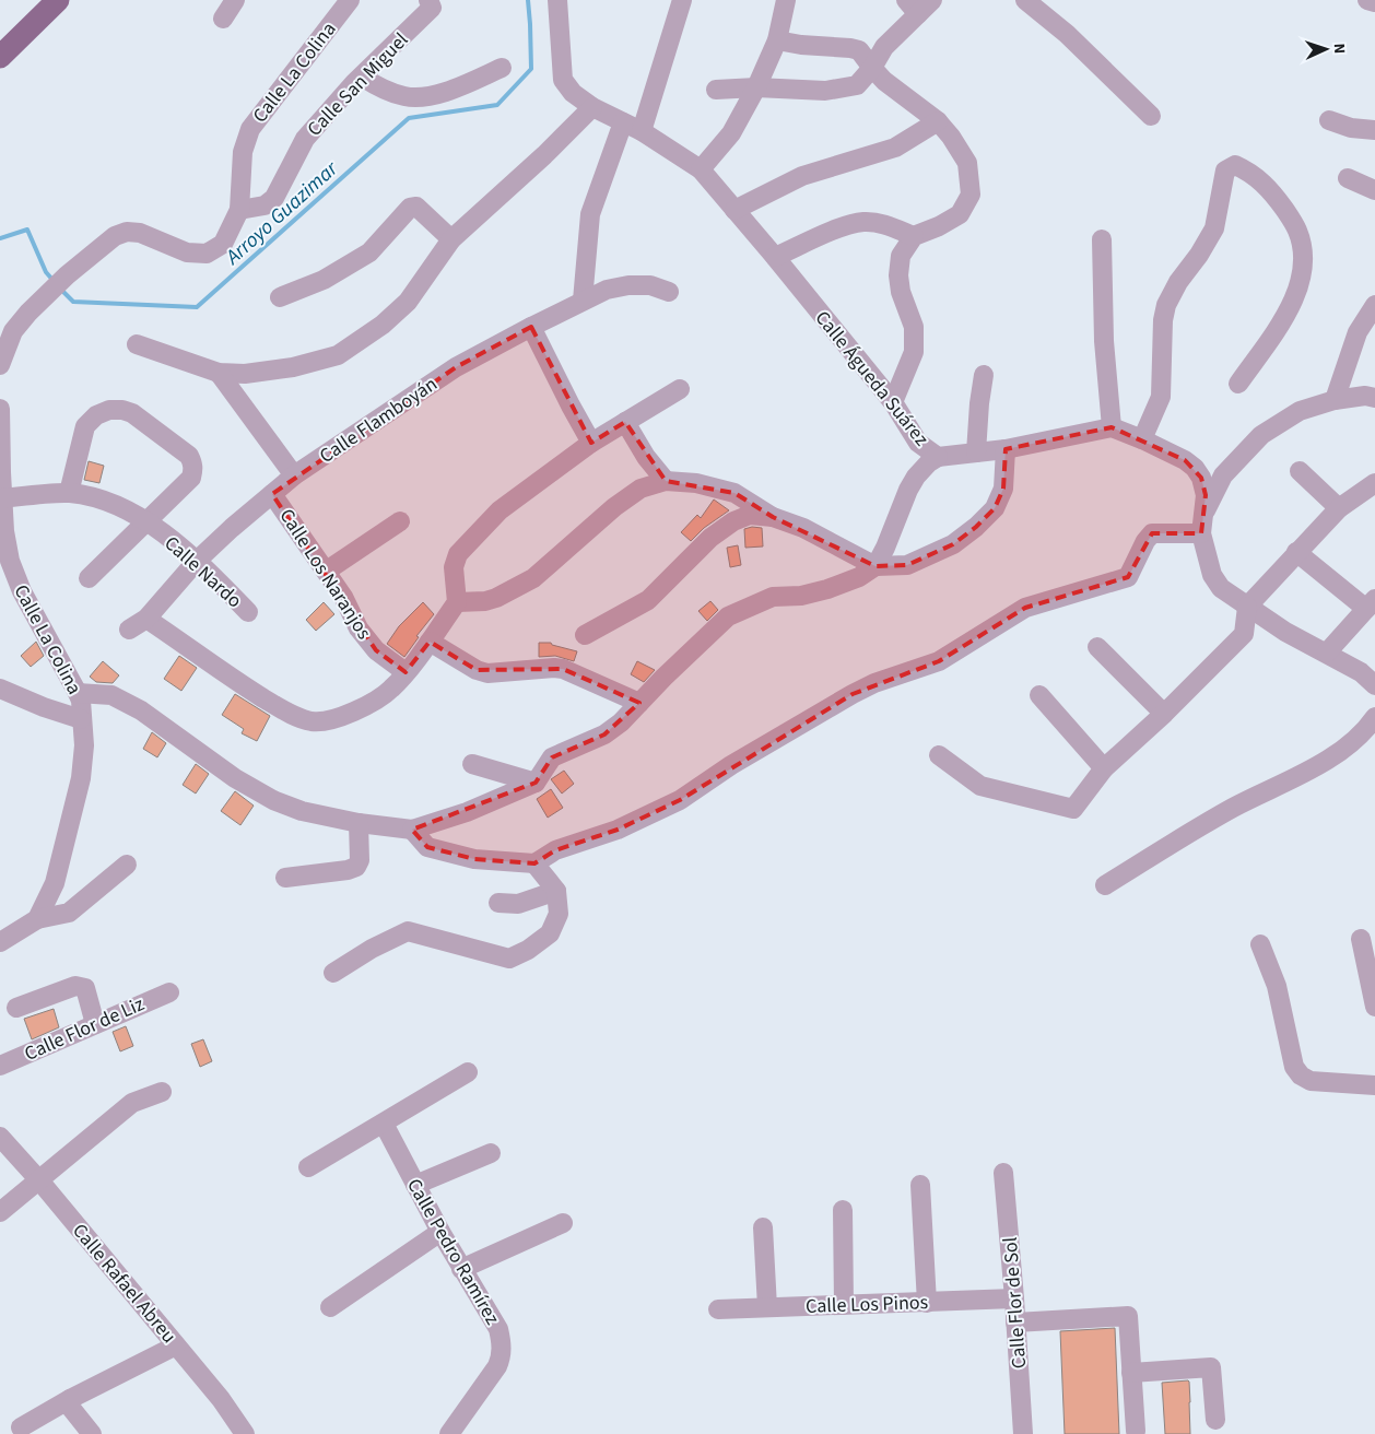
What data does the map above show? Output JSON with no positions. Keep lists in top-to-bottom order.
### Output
{
  "streets": {
    "street": [
      "Calle La Colina",
      "Calle San Miguel",
      "Calle Águeda Suárez",
      "Calle Flamboyán",
      "Calle Nardo",
      "Calle Los Naranjos",
      "Calle Flor de Liz",
      "Calle Pedro Ramírez",
      "Calle Rafael Abreu",
      "Calle Flor de Sol",
      "Calle Los Pinos"
    ]
  },
  "crossings": [
    ["Calle La Colina", "Calle San Miguel"],
    ["Calle La Colina", "Calle Nardo"],
    ["Calle Flamboyán", "Calle Nardo"],
    ["Calle Flamboyán", "Calle Los Naranjos"],
    ["Calle Flor de Sol", "Calle Los Pinos"]
  ],
  "water": ["Arroyo Guazimar"],
  "north": "right"
}
